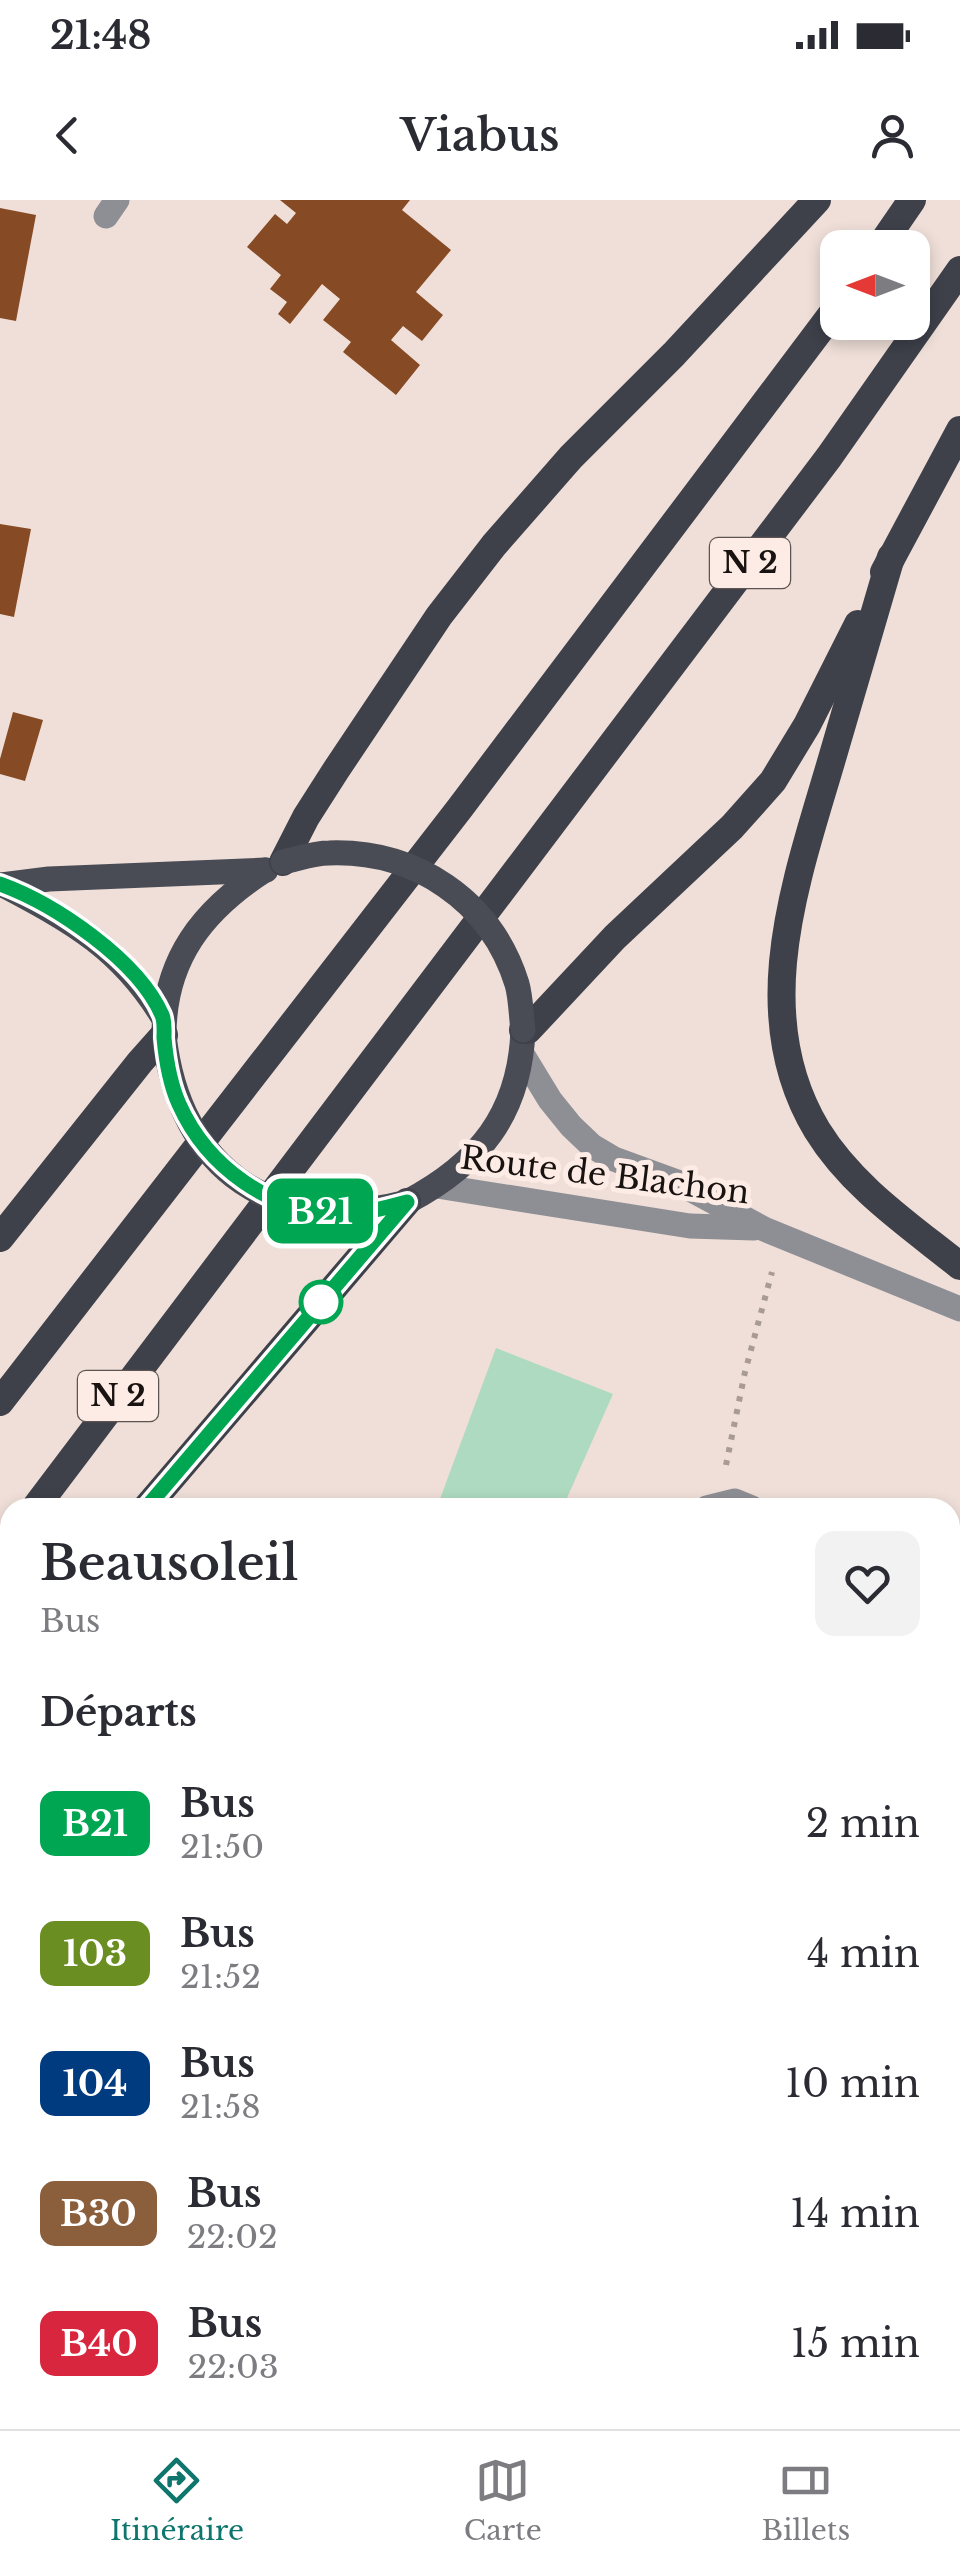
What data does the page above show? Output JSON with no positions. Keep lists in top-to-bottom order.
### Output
{
  "streets": {
    "highway": ["N 2"],
    "street": ["Route de Blachon"]
  },
  "lines": ["bus line B21"],
  "north": "left",
  "page": {
    "status": "21:48",
    "header": "Viabus",
    "on_map": "B21",
    "heading": [
      ["Beausoleil", "Bus"],
      "Départs"
    ],
    "list": [
      {
        "mark": "B21",
        "name": "Bus",
        "note": "21:50",
        "value": "2 min"
      },
      {
        "mark": "103",
        "name": "Bus",
        "note": "21:52",
        "value": "4 min"
      },
      {
        "mark": "104",
        "name": "Bus",
        "note": "21:58",
        "value": "10 min"
      },
      {
        "mark": "B30",
        "name": "Bus",
        "note": "22:02",
        "value": "14 min"
      },
      {
        "mark": "B40",
        "name": "Bus",
        "note": "22:03",
        "value": "15 min"
      }
    ],
    "tabs": ["Itinéraire", "Carte", "Billets"]
  }
}
